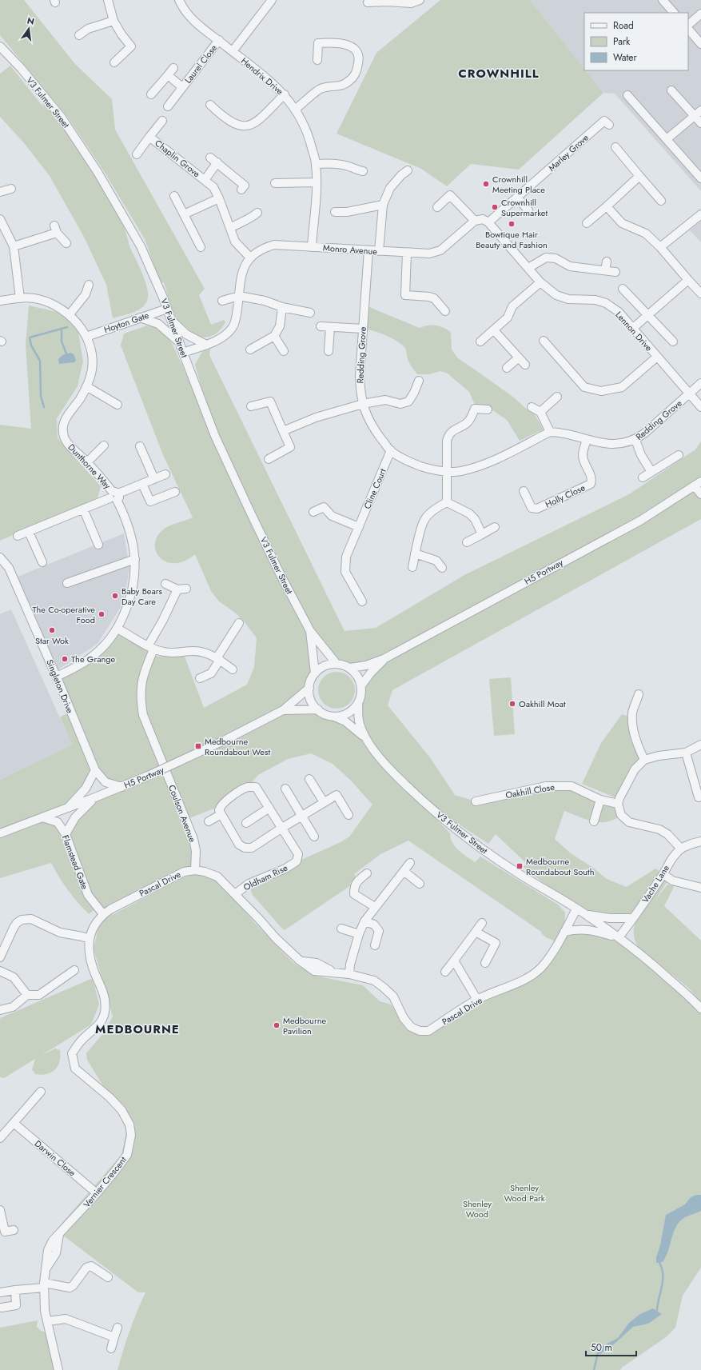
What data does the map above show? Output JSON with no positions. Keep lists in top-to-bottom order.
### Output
{
  "streets": {
    "street": [
      "Laurel Close",
      "Hendrix Drive",
      "V3 Fulmer Street",
      "Marley Grove",
      "Chaplin Grove",
      "Monro Avenue",
      "Hoyton Gate",
      "Lennon Drive",
      "Redding Grove",
      "Dunthorne Way",
      "Cline Court",
      "Holly Close",
      "H5 Portway",
      "Singleton Drive",
      "Oakhill Close",
      "Coulson Avenue",
      "Flamstead Gate",
      "Oldham Rise",
      "Pascal Drive",
      "Vache Lane",
      "Darwin Close",
      "Vernier Crescent"
    ]
  },
  "crossings": [
    ["Laurel Close", "Hendrix Drive"],
    ["Hendrix Drive", "Monro Avenue"],
    ["V3 Fulmer Street", "Monro Avenue"],
    ["V3 Fulmer Street", "Hoyton Gate"],
    ["V3 Fulmer Street", "H5 Portway"],
    ["V3 Fulmer Street", "Pascal Drive"],
    ["Marley Grove", "Monro Avenue"],
    ["Marley Grove", "Lennon Drive"],
    ["Chaplin Grove", "Monro Avenue"],
    ["Monro Avenue", "Lennon Drive"],
    ["Monro Avenue", "Redding Grove"],
    ["Hoyton Gate", "Dunthorne Way"],
    ["Lennon Drive", "Redding Grove"],
    ["Redding Grove", "Cline Court"],
    ["Redding Grove", "Holly Close"],
    ["Dunthorne Way", "Singleton Drive"],
    ["H5 Portway", "Singleton Drive"],
    ["H5 Portway", "Flamstead Gate"],
    ["Coulson Avenue", "Pascal Drive"],
    ["Flamstead Gate", "Pascal Drive"],
    ["Flamstead Gate", "Vernier Crescent"],
    ["Oldham Rise", "Pascal Drive"],
    ["Pascal Drive", "Vernier Crescent"],
    ["Darwin Close", "Vernier Crescent"]
  ],
  "districts": ["CROWNHILL", "MEDBOURNE"],
  "parks": ["Shenley Wood Park", "Shenley Wood"],
  "places": {
    "other": [
      "Crownhill Meeting Place",
      "Crownhill Supermarket",
      "Bowtique Hair Beauty and Fashion",
      "Baby Bears Day Care",
      "The Co-operative Food",
      "Star Wok",
      "The Grange",
      "Oakhill Moat",
      "Medbourne Pavilion"
    ],
    "transit": ["Medbourne Roundabout West", "Medbourne Roundabout South"]
  },
  "legend": ["Road", "Park", "Water"],
  "scale_bar": "50 m",
  "north": "top"
}
